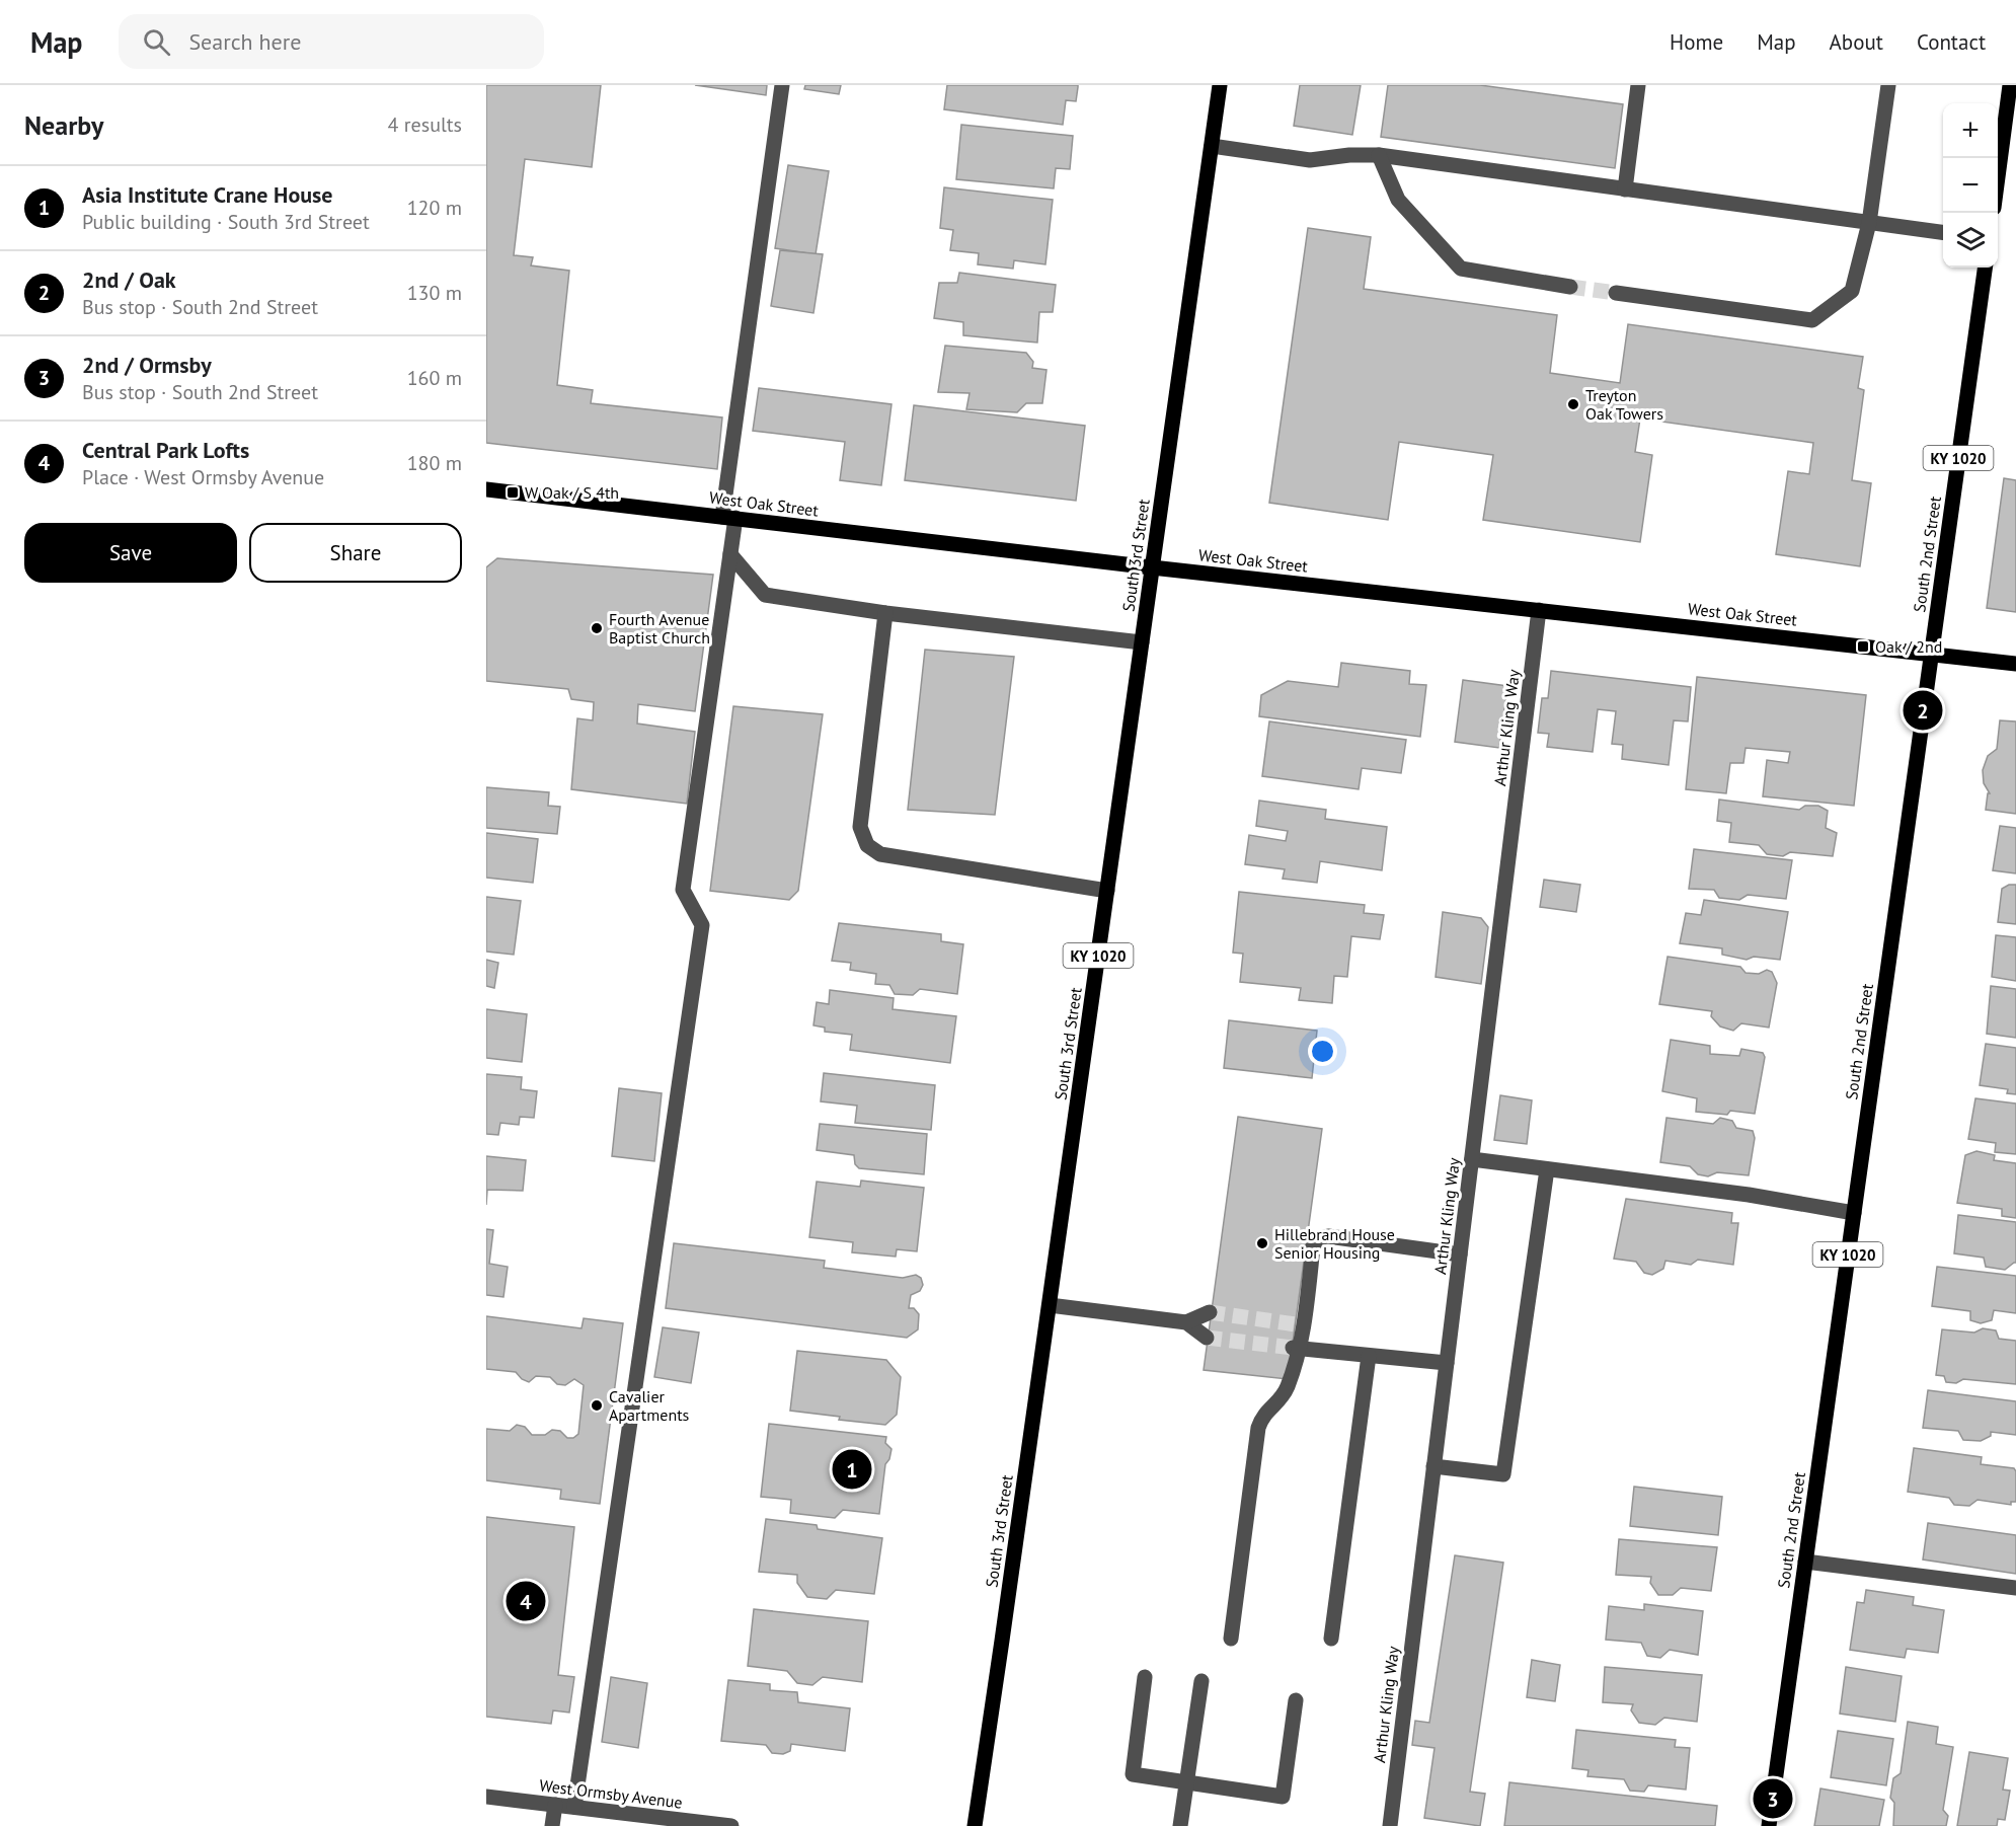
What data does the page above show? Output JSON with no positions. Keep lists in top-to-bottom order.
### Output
{
  "streets": {
    "main road": [
      "KY 1020",
      "West Oak Street",
      "South 2nd Street",
      "South 3rd Street"
    ],
    "street": ["Arthur Kling Way", "West Ormsby Avenue"]
  },
  "crossings": [
    ["West Oak Street", "South 2nd Street"],
    ["West Oak Street", "South 3rd Street"],
    ["West Oak Street", "Arthur Kling Way"]
  ],
  "places": {
    "other": [
      "Treyton Oak Towers",
      "Fourth Avenue Baptist Church",
      "Hillebrand House Senior Housing",
      "Cavalier Apartments"
    ],
    "transit": ["W Oak / S 4th", "Oak / 2nd"]
  },
  "page": {
    "header": "Map",
    "search": "Search here",
    "nav": [
      "Home",
      "Map",
      "About",
      "Contact"
    ],
    "heading": ["Nearby", "4 results"],
    "map_buttons": ["+", "−"],
    "list": [
      {
        "mark": "1",
        "name": "Asia Institute Crane House",
        "note": "Public building · South 3rd Street",
        "value": "120 m"
      },
      {
        "mark": "2",
        "name": "2nd / Oak",
        "note": "Bus stop · South 2nd Street",
        "value": "130 m"
      },
      {
        "mark": "3",
        "name": "2nd / Ormsby",
        "note": "Bus stop · South 2nd Street",
        "value": "160 m"
      },
      {
        "mark": "4",
        "name": "Central Park Lofts",
        "note": "Place · West Ormsby Avenue",
        "value": "180 m"
      }
    ],
    "buttons": ["Save", "Share"],
    "pins": [
      "2",
      "1",
      "4",
      "3"
    ]
  }
}
